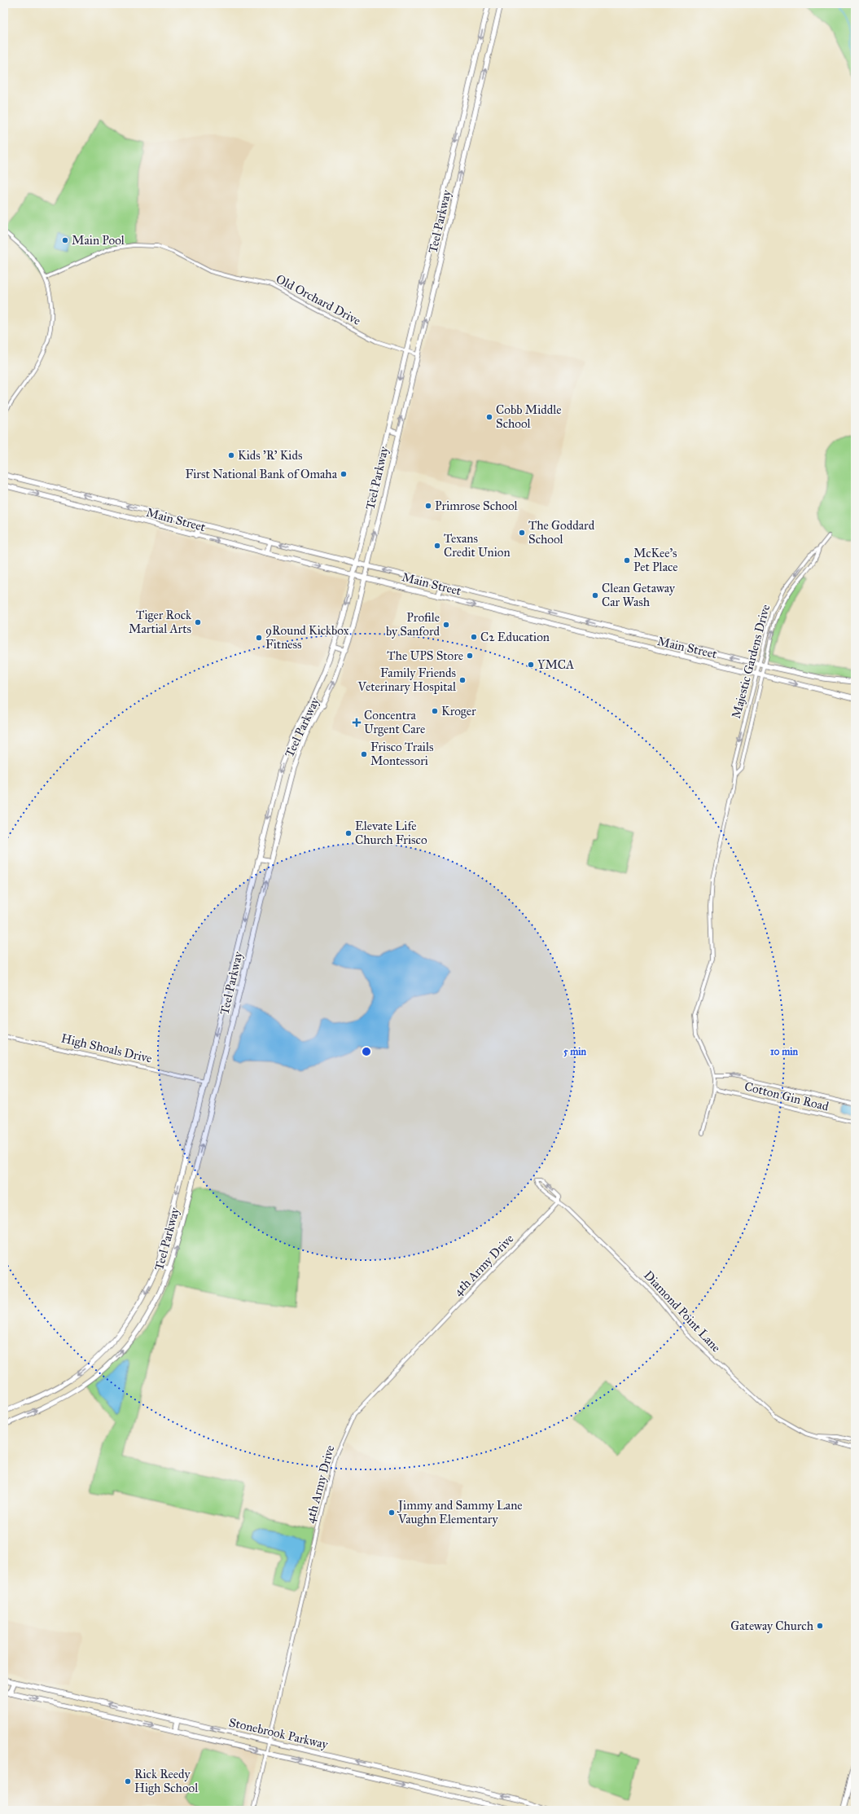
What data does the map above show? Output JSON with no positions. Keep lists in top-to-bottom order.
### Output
{
  "streets": {
    "main road": ["Teel Parkway", "Main Street", "Stonebrook Parkway"],
    "street": [
      "Old Orchard Drive",
      "Majestic Gardens Drive",
      "High Shoals Drive",
      "Cotton Gin Road",
      "4th Army Drive",
      "Diamond Point Lane"
    ]
  },
  "crossings": [
    ["Teel Parkway", "Old Orchard Drive"],
    ["Teel Parkway", "Main Street"],
    ["Teel Parkway", "High Shoals Drive"],
    ["Main Street", "Majestic Gardens Drive"],
    ["Majestic Gardens Drive", "Cotton Gin Road"],
    ["4th Army Drive", "Diamond Point Lane"],
    ["4th Army Drive", "Stonebrook Parkway"]
  ],
  "places": {
    "other": [
      "Main Pool",
      "Cobb Middle School",
      "Kids 'R' Kids",
      "First National Bank of Omaha",
      "Primrose School",
      "The Goddard School",
      "Texans Credit Union",
      "McKee's Pet Place",
      "Clean Getaway Car Wash",
      "Tiger Rock Martial Arts",
      "Profile by Sanford",
      "C2 Education",
      "9Round Kickbox Fitness",
      "The UPS Store",
      "YMCA",
      "Family Friends Veterinary Hospital",
      "Kroger",
      "Frisco Trails Montessori",
      "Elevate Life Church Frisco",
      "Jimmy and Sammy Lane Vaughn Elementary",
      "Gateway Church",
      "Rick Reedy High School"
    ],
    "health": ["Concentra Urgent Care"]
  },
  "rings": ["5 min", "10 min"]
}
